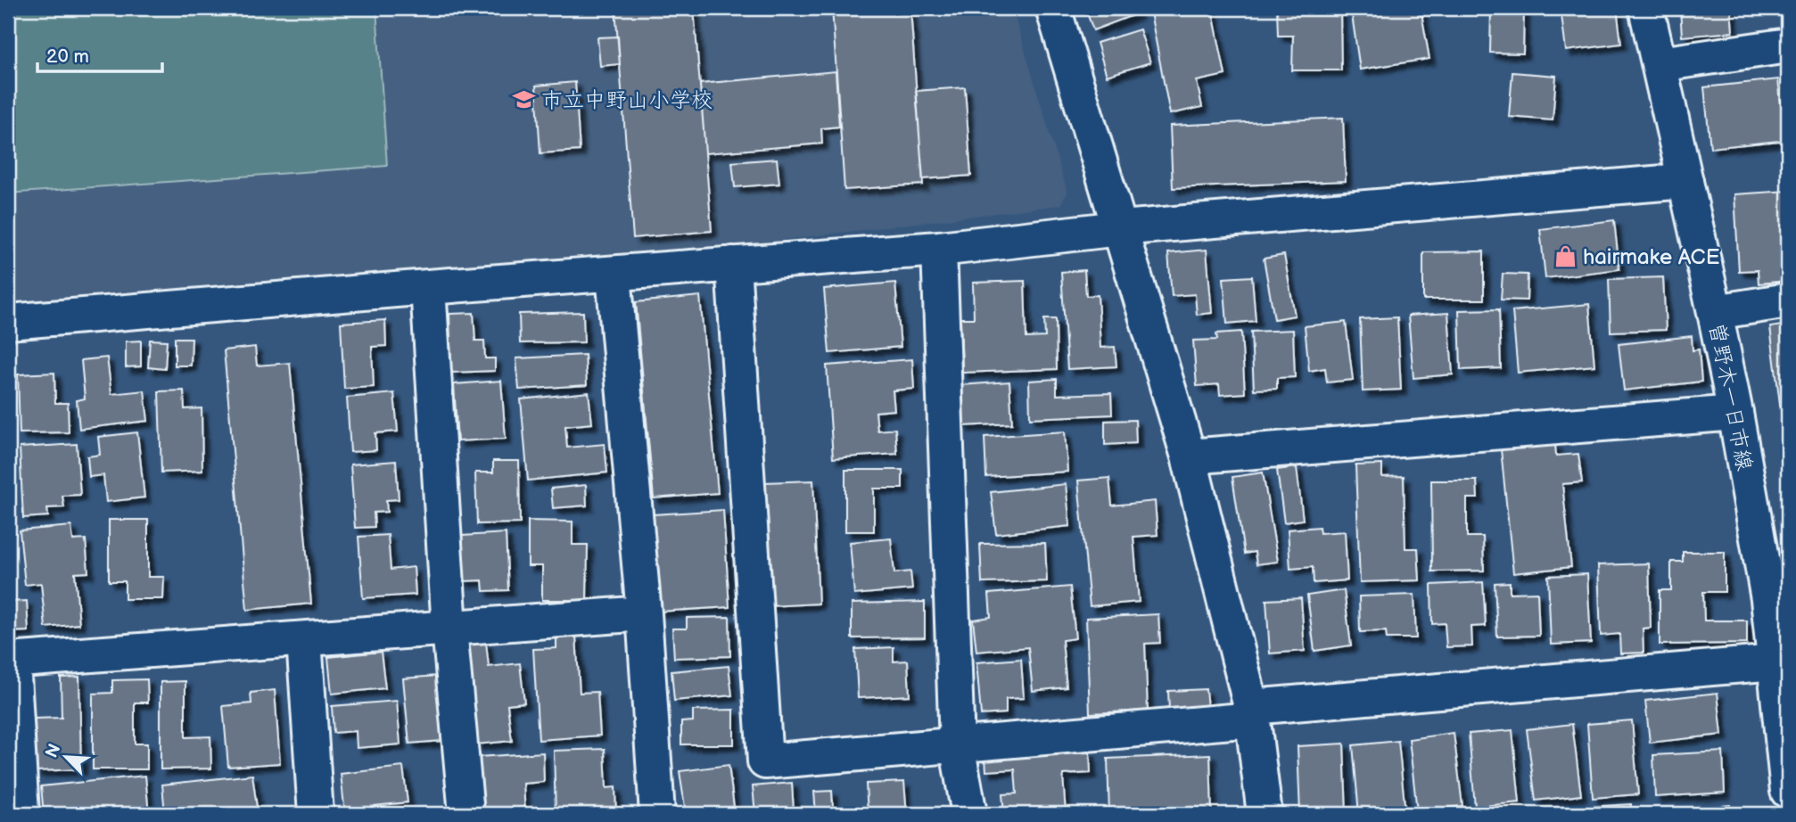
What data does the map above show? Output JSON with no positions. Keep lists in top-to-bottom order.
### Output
{
  "streets": {
    "street": ["曽野木一日市線"]
  },
  "places": {
    "school or university": ["市立中野山小学校"],
    "shop": ["hairmake ACE"]
  },
  "scale_bar": "20 m",
  "north": "top left"
}
